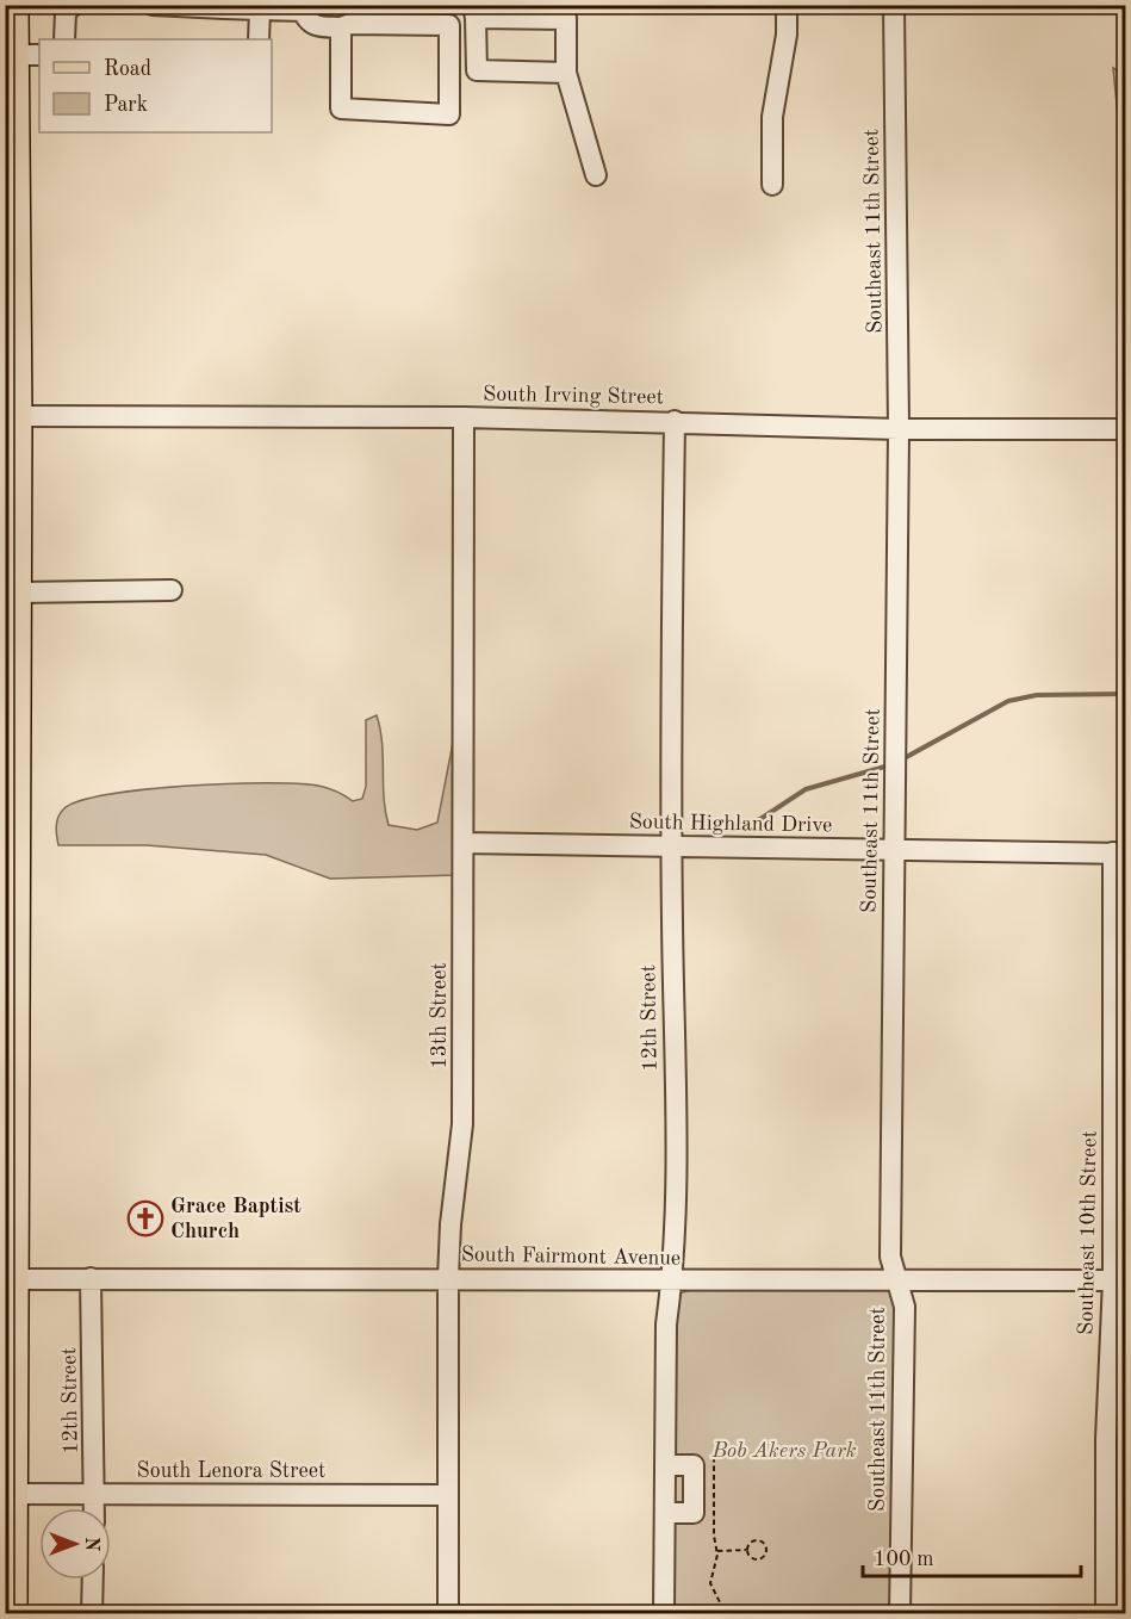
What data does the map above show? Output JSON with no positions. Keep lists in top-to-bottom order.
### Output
{
  "streets": {
    "street": [
      "Southeast 11th Street",
      "South Irving Street",
      "South Highland Drive",
      "13th Street",
      "12th Street",
      "Southeast 10th Street",
      "South Fairmont Avenue",
      "South Lenora Street"
    ]
  },
  "crossings": [
    ["Southeast 11th Street", "South Irving Street"],
    ["Southeast 11th Street", "South Highland Drive"],
    ["Southeast 11th Street", "South Fairmont Avenue"],
    ["South Irving Street", "13th Street"],
    ["South Irving Street", "12th Street"],
    ["South Highland Drive", "13th Street"],
    ["South Highland Drive", "12th Street"],
    ["South Highland Drive", "Southeast 10th Street"],
    ["13th Street", "South Fairmont Avenue"],
    ["13th Street", "South Lenora Street"],
    ["12th Street", "South Fairmont Avenue"],
    ["12th Street", "South Lenora Street"],
    ["Southeast 10th Street", "South Fairmont Avenue"]
  ],
  "parks": ["Bob Akers Park"],
  "places": {
    "church": ["Grace Baptist Church"]
  },
  "legend": ["Road", "Park"],
  "scale_bar": "100 m",
  "north": "right"
}
